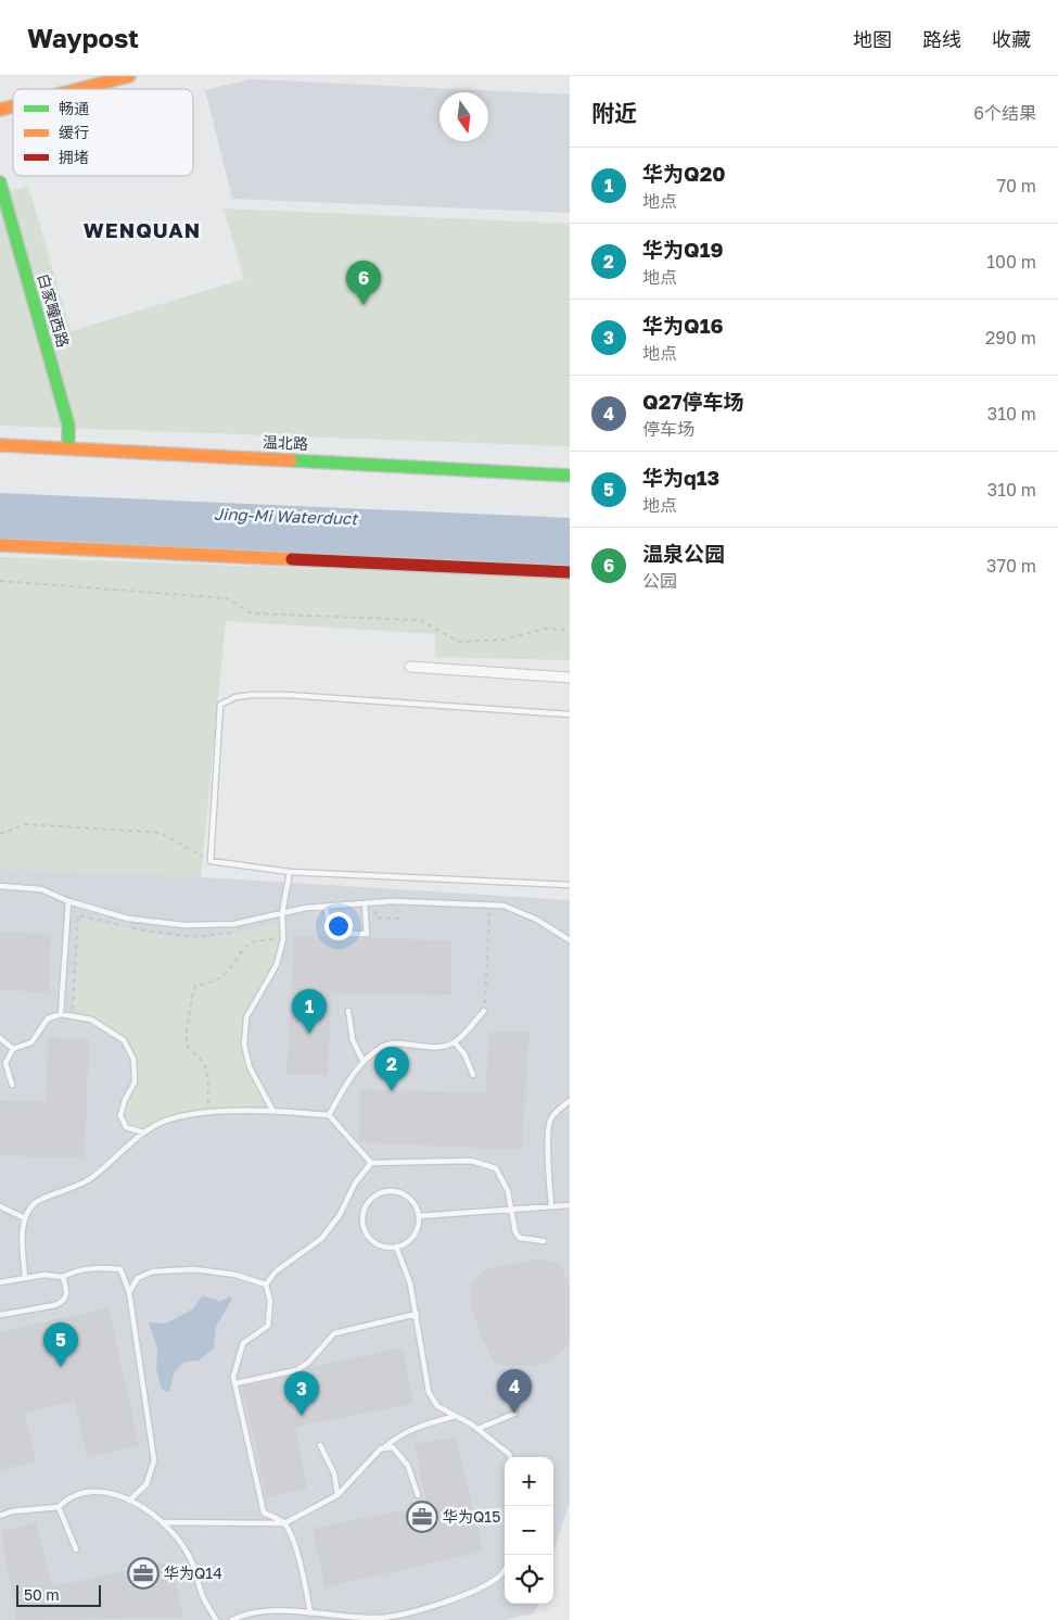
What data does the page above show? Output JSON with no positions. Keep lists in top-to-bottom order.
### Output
{
  "streets": {
    "street": ["白家疃西路", "温北路"]
  },
  "crossings": [
    ["白家疃西路", "温北路"]
  ],
  "districts": ["WENQUAN"],
  "water": ["Jing-Mi Waterduct"],
  "places": {
    "office": ["华为Q15", "华为Q14"]
  },
  "legend": ["畅通", "缓行", "拥堵"],
  "scale_bar": "50 m",
  "north": "bottom",
  "page": {
    "header": "Waypost",
    "nav": ["地图", "路线", "收藏"],
    "heading": ["附近", "6个结果"],
    "list": [
      {
        "mark": "1",
        "name": "华为Q20",
        "note": "地点",
        "value": "70 m"
      },
      {
        "mark": "2",
        "name": "华为Q19",
        "note": "地点",
        "value": "100 m"
      },
      {
        "mark": "3",
        "name": "华为Q16",
        "note": "地点",
        "value": "290 m"
      },
      {
        "mark": "4",
        "name": "Q27停车场",
        "note": "停车场",
        "value": "310 m"
      },
      {
        "mark": "5",
        "name": "华为q13",
        "note": "地点",
        "value": "310 m"
      },
      {
        "mark": "6",
        "name": "温泉公园",
        "note": "公园",
        "value": "370 m"
      }
    ],
    "pins": [
      "6",
      "1",
      "2",
      "5",
      "4",
      "3"
    ],
    "map_buttons": ["+", "−"],
    "scale": "50 m"
  }
}
